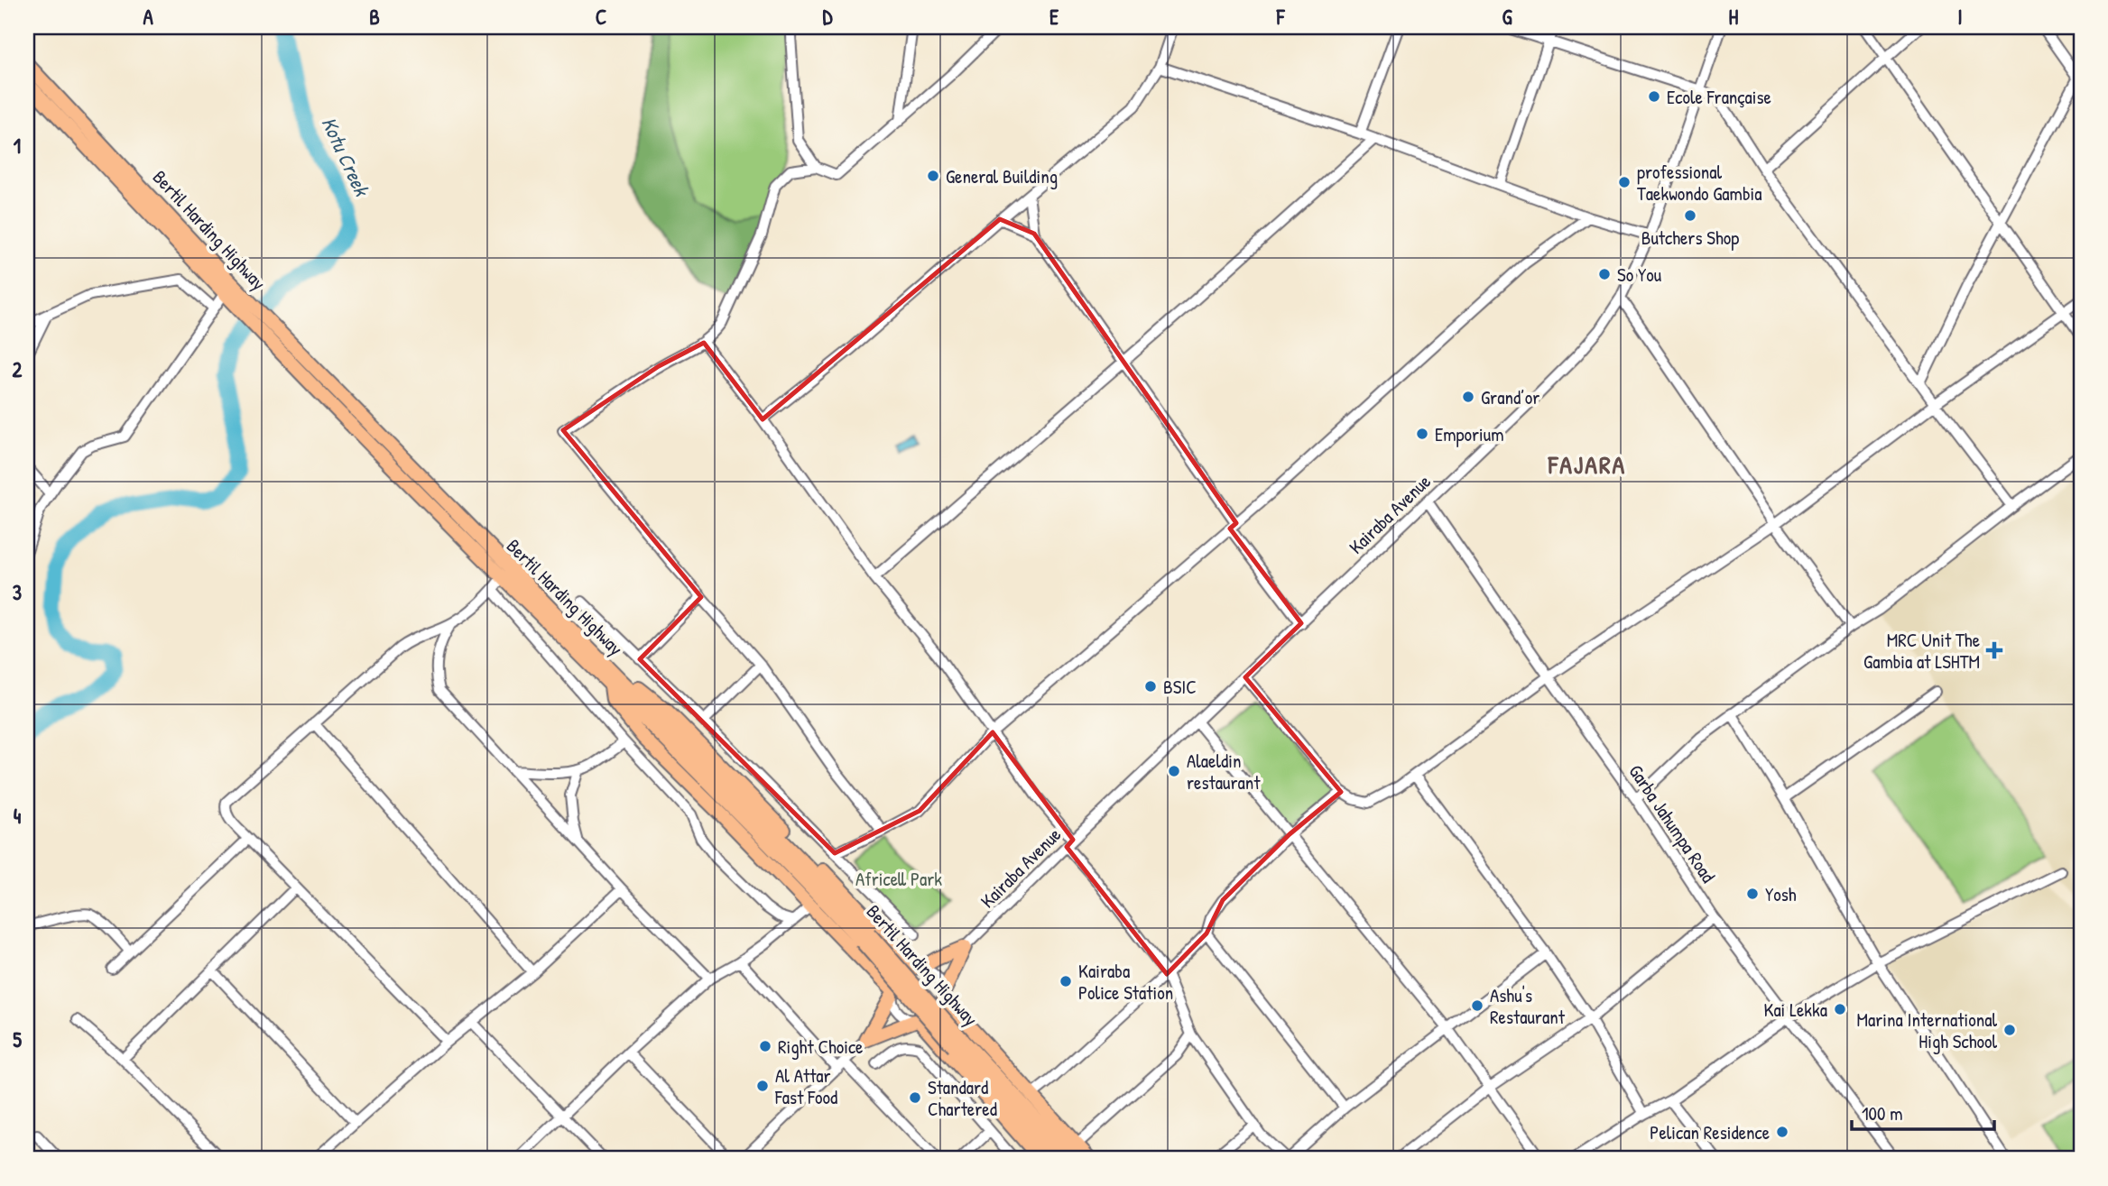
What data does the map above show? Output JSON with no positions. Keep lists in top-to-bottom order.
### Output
{
  "streets": {
    "main road": ["Bertil Harding Highway"],
    "street": ["Kairaba Avenue", "Garba Jahumpa Road"]
  },
  "crossings": [
    ["Kairaba Avenue", "Garba Jahumpa Road"]
  ],
  "districts": ["FAJARA"],
  "water": ["Kotu Creek"],
  "parks": ["Africell Park"],
  "places": {
    "other": [
      "Ecole Française",
      "General Building",
      "professional Taekwondo Gambia",
      "Butchers Shop",
      "So You",
      "Grand’or",
      "Emporium",
      "BSIC",
      "Alaeldin restaurant",
      "Yosh",
      "Kairaba Police Station",
      "Ashu's Restaurant",
      "Kai Lekka",
      "Marina International High School",
      "Right Choice",
      "Al Attar Fast Food",
      "Standard Chartered",
      "Pelican Residence"
    ],
    "health": ["MRC Unit The Gambia at LSHTM"]
  },
  "scale_bar": "100 m",
  "grid": {
    "columns": [
      "A",
      "B",
      "C",
      "D",
      "E",
      "F",
      "G",
      "H",
      "I"
    ],
    "rows": [
      "1",
      "2",
      "3",
      "4",
      "5"
    ]
  }
}
